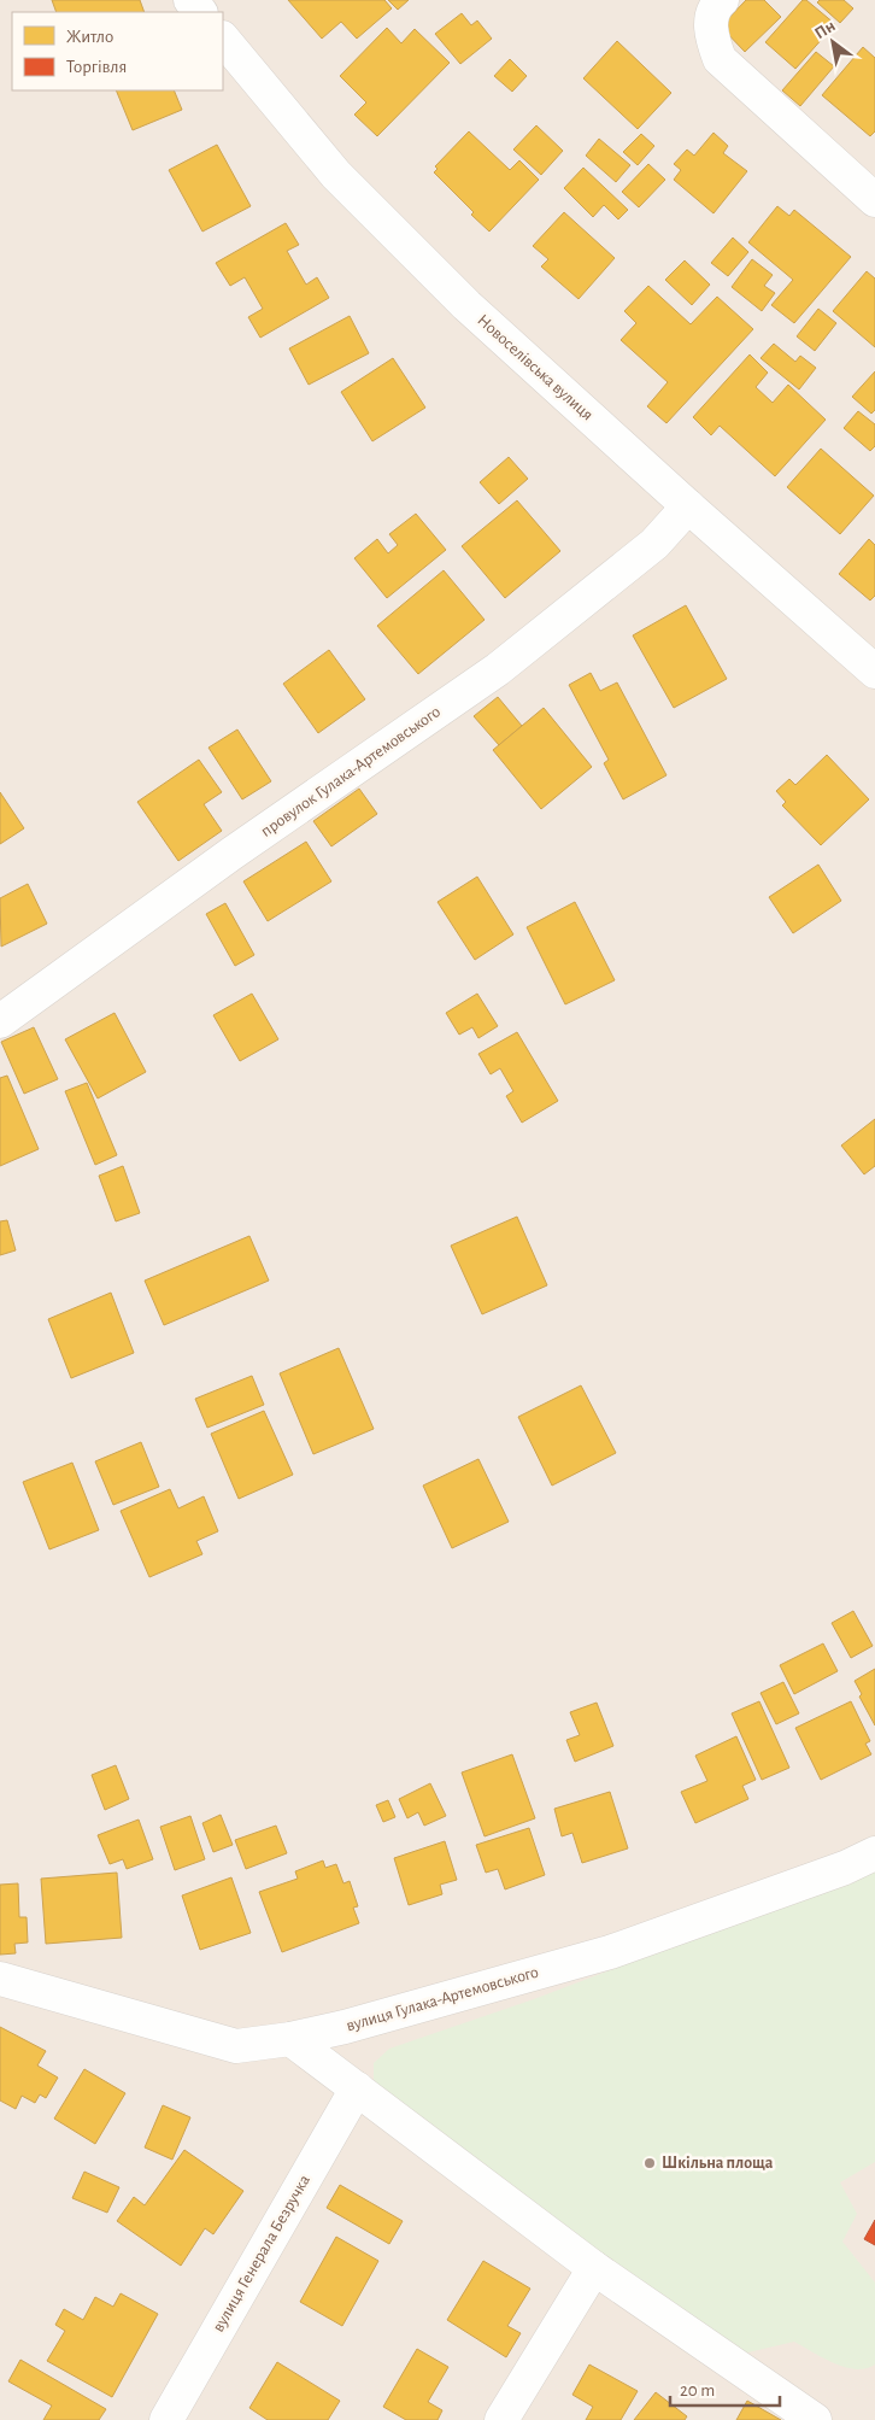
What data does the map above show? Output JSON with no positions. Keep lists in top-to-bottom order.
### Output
{
  "streets": {
    "street": [
      "Новоселівська вулиця",
      "провулок Гулака-Артемовського",
      "вулиця Гулака-Артемовського",
      "вулиця Генерала Безручка"
    ]
  },
  "crossings": [
    ["Новоселівська вулиця", "провулок Гулака-Артемовського"]
  ],
  "places": ["Шкільна площа"],
  "legend": ["Житло", "Торгівля"],
  "scale_bar": "20 m",
  "north": "top left"
}
